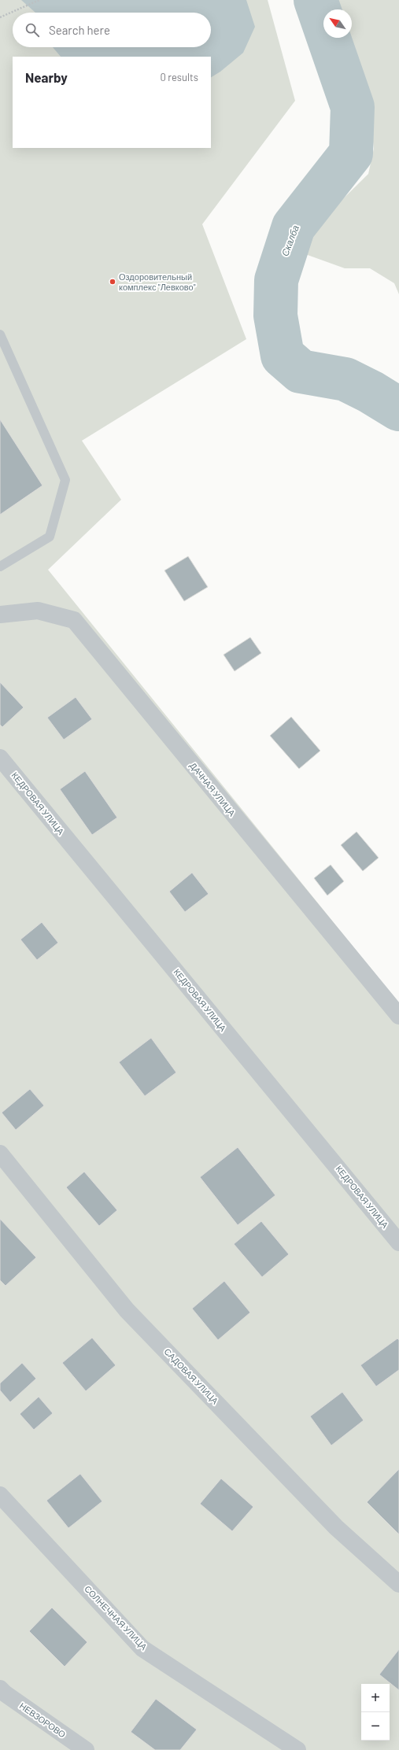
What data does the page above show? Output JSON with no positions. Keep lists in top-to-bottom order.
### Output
{
  "streets": {
    "street": [
      "ДАЧНАЯ УЛИЦА",
      "КЕДРОВАЯ УЛИЦА",
      "САДОВАЯ УЛИЦА",
      "СОЛНЕЧНАЯ УЛИЦА",
      "НЕВЗОРОВО"
    ]
  },
  "water": ["Скалба"],
  "places": ["Оздоровительный комплекс \"Левково\""],
  "north": "top left",
  "page": {
    "search": "Search here",
    "heading": ["Nearby", "0 results"],
    "map_buttons": ["+", "−"]
  }
}
